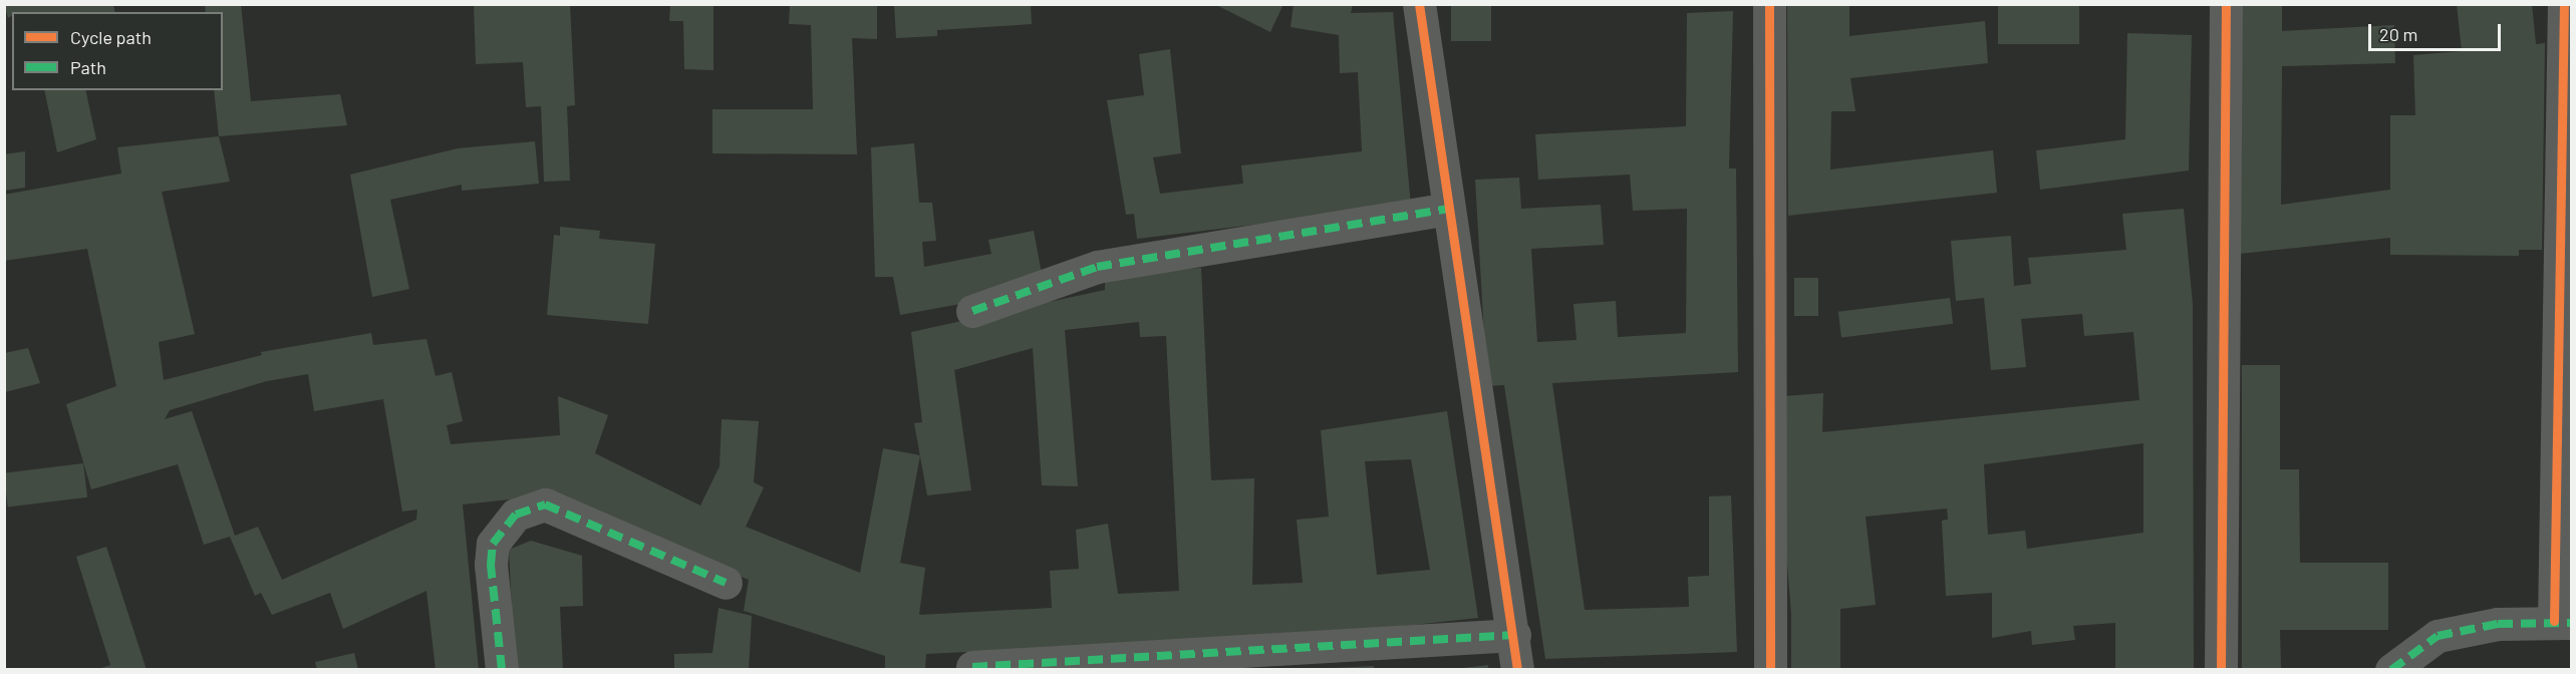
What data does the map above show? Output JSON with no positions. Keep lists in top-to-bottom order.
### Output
{
  "legend": ["Cycle path", "Path"],
  "scale_bar": "20 m"
}
